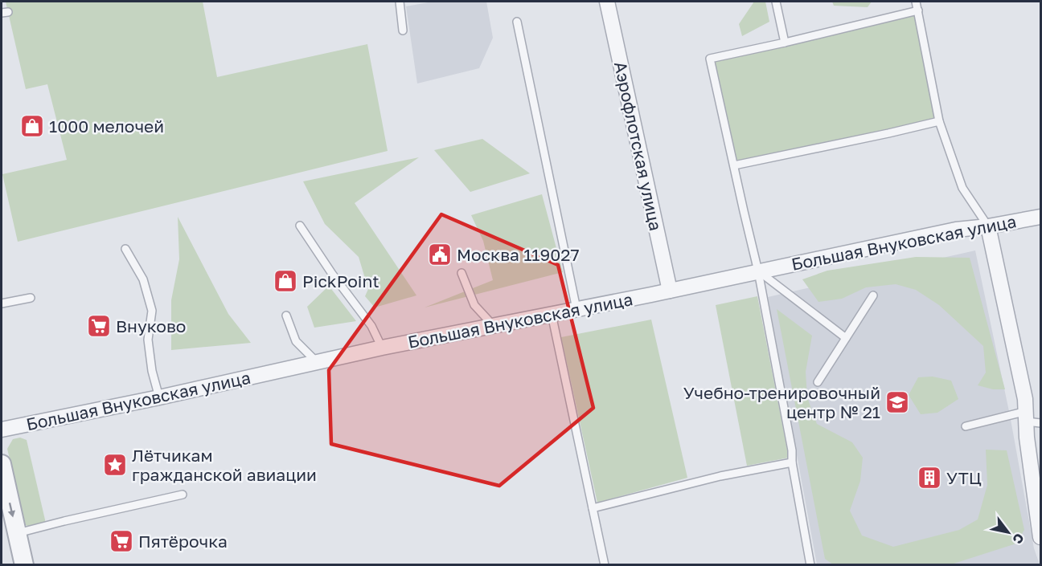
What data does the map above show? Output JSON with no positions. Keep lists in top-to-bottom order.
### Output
{
  "streets": {
    "street": ["Аэрофлотская улица", "Большая Внуковская улица"]
  },
  "crossings": [
    ["Аэрофлотская улица", "Большая Внуковская улица"]
  ],
  "places": {
    "shop": ["1000 мелочей", "PickPoint"],
    "public building": ["Москва 119027"],
    "supermarket": ["Внуково", "Пятёрочка"],
    "school or university": ["Учебно-тренировочный центр № 21"],
    "place": ["Лётчикам гражданской авиации"],
    "building": ["УТЦ"]
  },
  "north": "bottom right"
}
